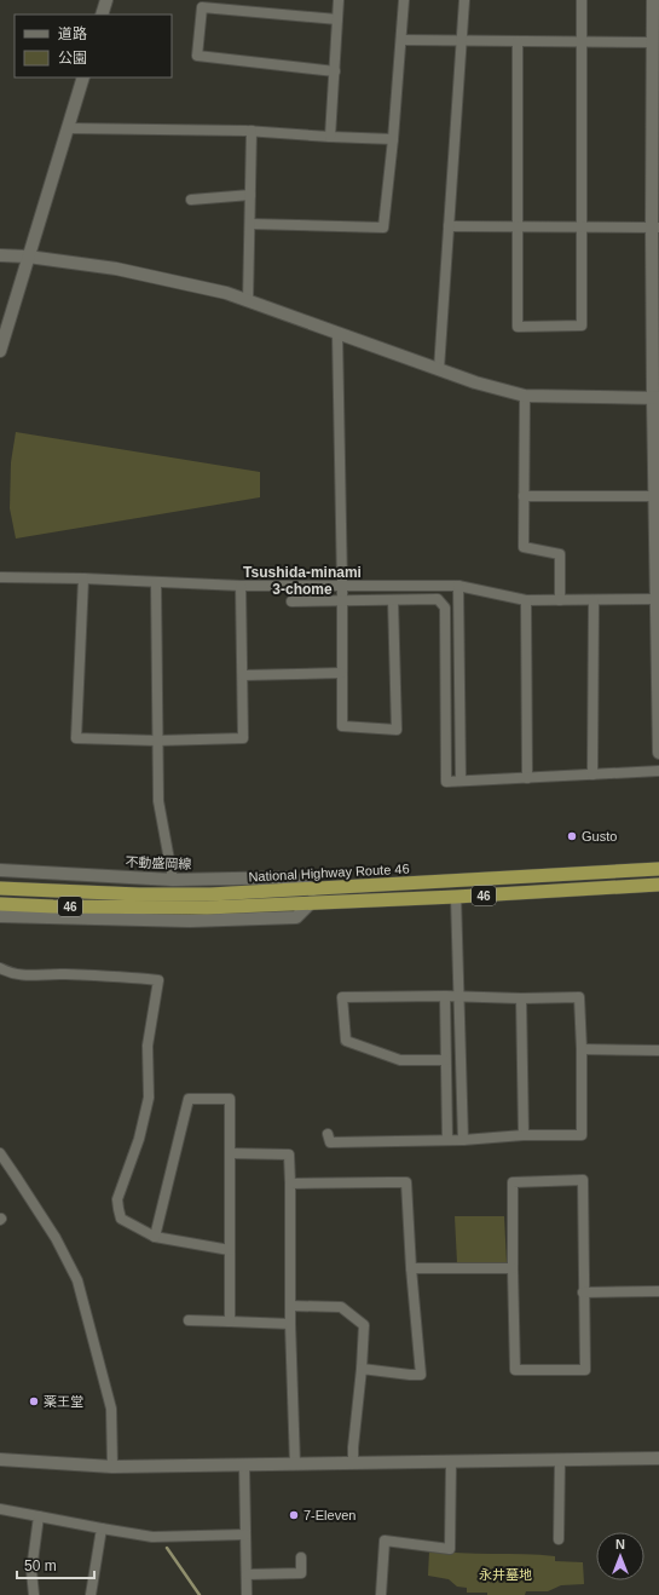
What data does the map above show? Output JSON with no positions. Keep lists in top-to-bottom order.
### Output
{
  "streets": {
    "highway": ["National Highway Route 46", "46"],
    "street": ["不動盛岡線"]
  },
  "crossings": [
    ["不動盛岡線", "National Highway Route 46"]
  ],
  "districts": ["Tsushida-minami 3-chome"],
  "parks": ["永井墓地"],
  "places": ["Gusto", "薬王堂", "7-Eleven"],
  "legend": ["道路", "公園"],
  "scale_bar": "50 m",
  "north": "top"
}
